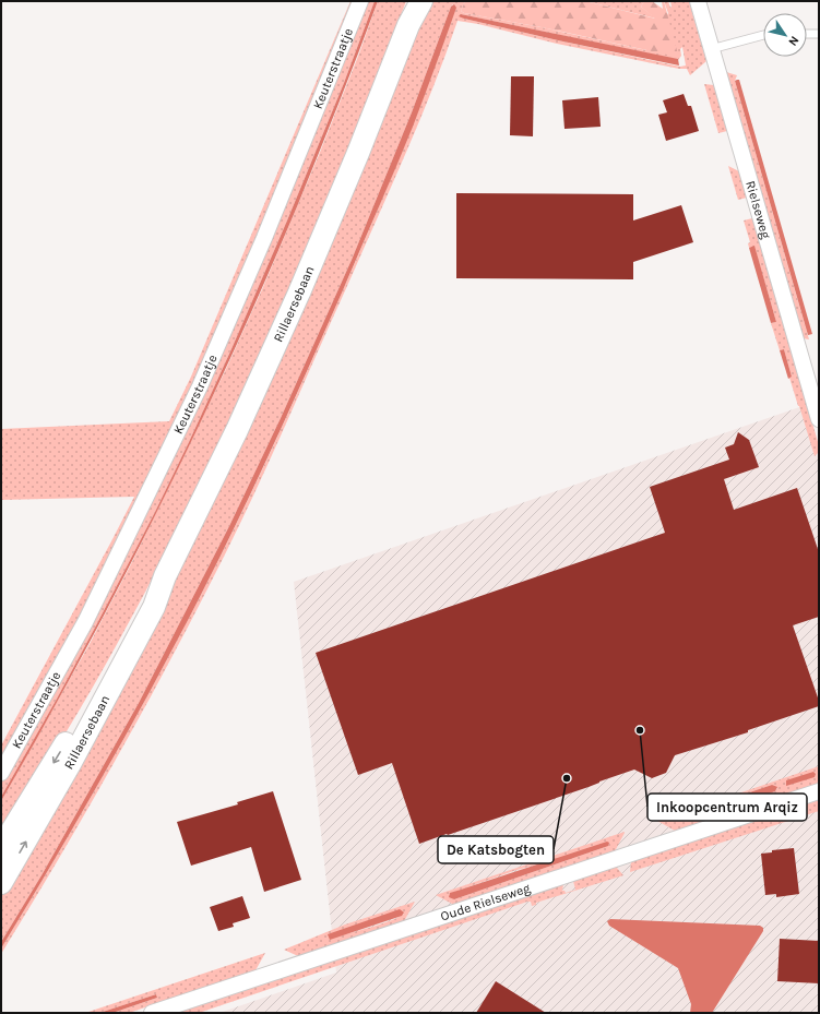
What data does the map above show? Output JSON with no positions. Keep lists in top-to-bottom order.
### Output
{
  "streets": {
    "street": [
      "Keuterstraatje",
      "Rielseweg",
      "Rillaersebaan",
      "Oude Rielseweg"
    ]
  },
  "places": ["Inkoopcentrum Arqiz", "De Katsbogten"],
  "north": "bottom right"
}
